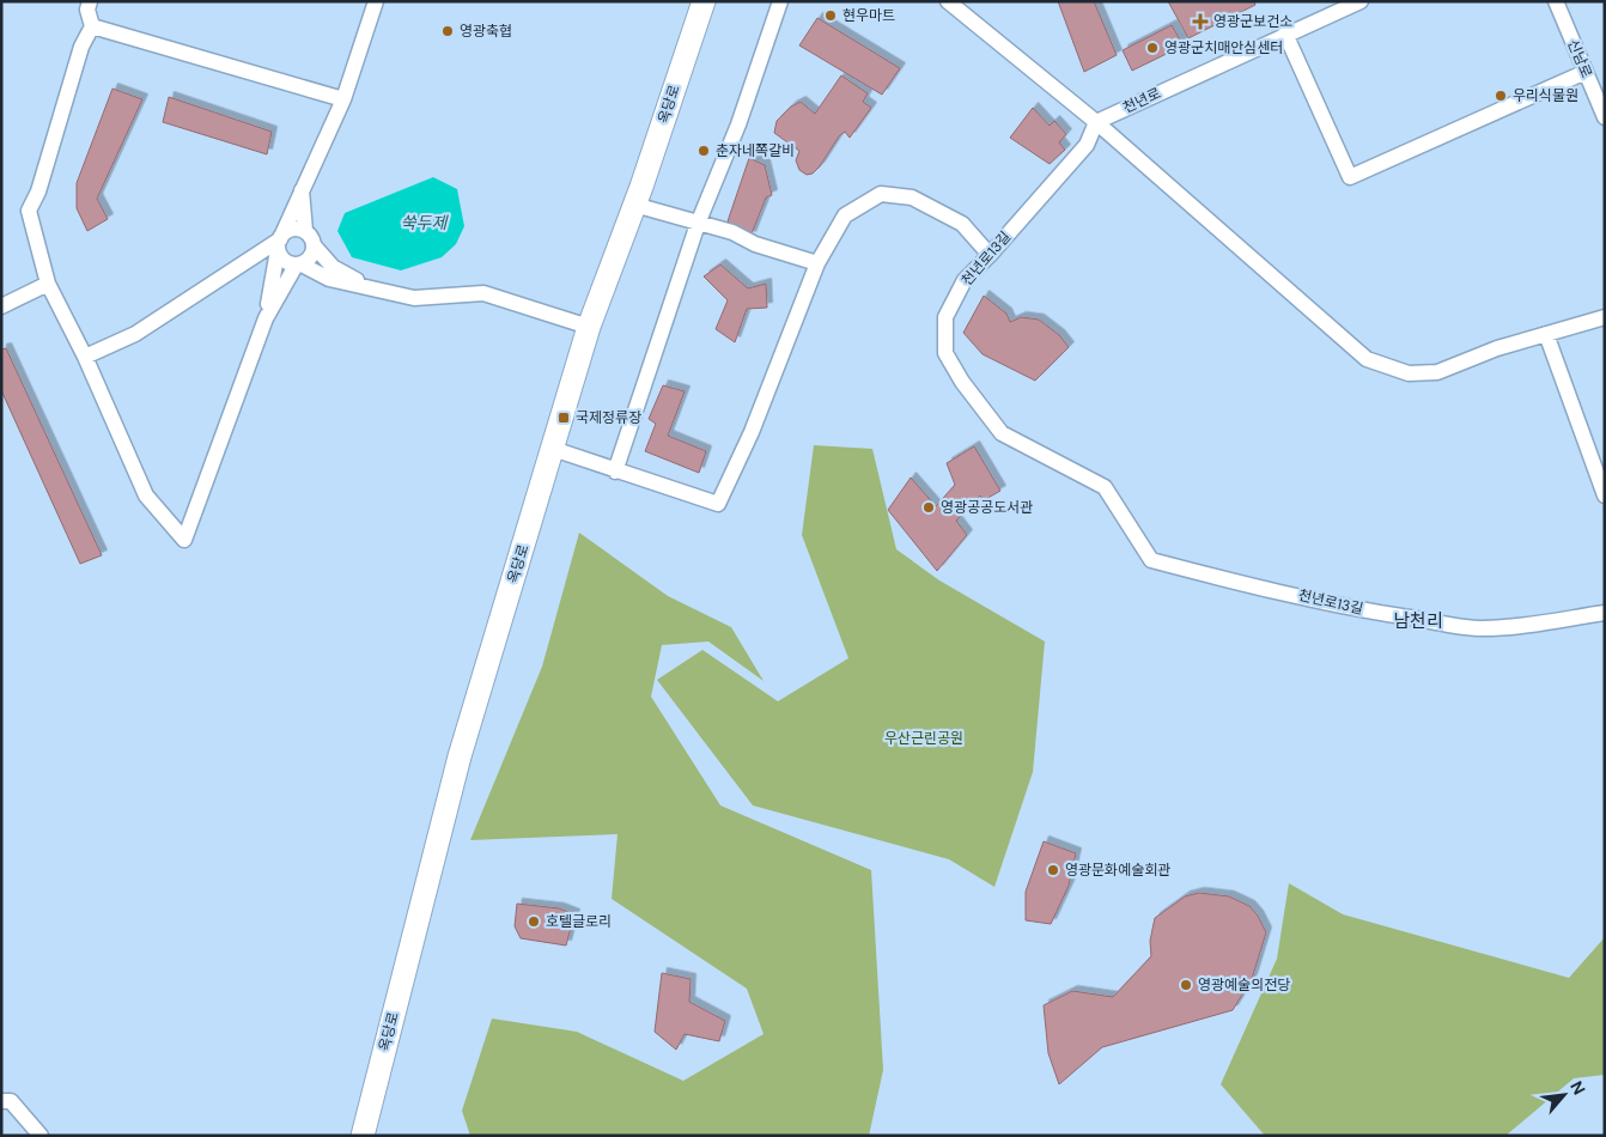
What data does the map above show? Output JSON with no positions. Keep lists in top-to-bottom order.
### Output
{
  "streets": {
    "main road": ["옥당로"],
    "street": ["신남로", "천년로", "천년로13길"]
  },
  "crossings": [
    ["천년로", "천년로13길"]
  ],
  "districts": ["남천리"],
  "water": ["쑥두제"],
  "parks": ["우산근린공원"],
  "places": {
    "other": [
      "현우마트",
      "영광축협",
      "영광군치매안심센터",
      "우리식물원",
      "춘자네쪽갈비",
      "영광공공도서관",
      "영광문화예술회관",
      "호텔글로리",
      "영광예술의전당"
    ],
    "health": ["영광군보건소"],
    "transit": ["국제정류장"]
  },
  "north": "top right"
}
